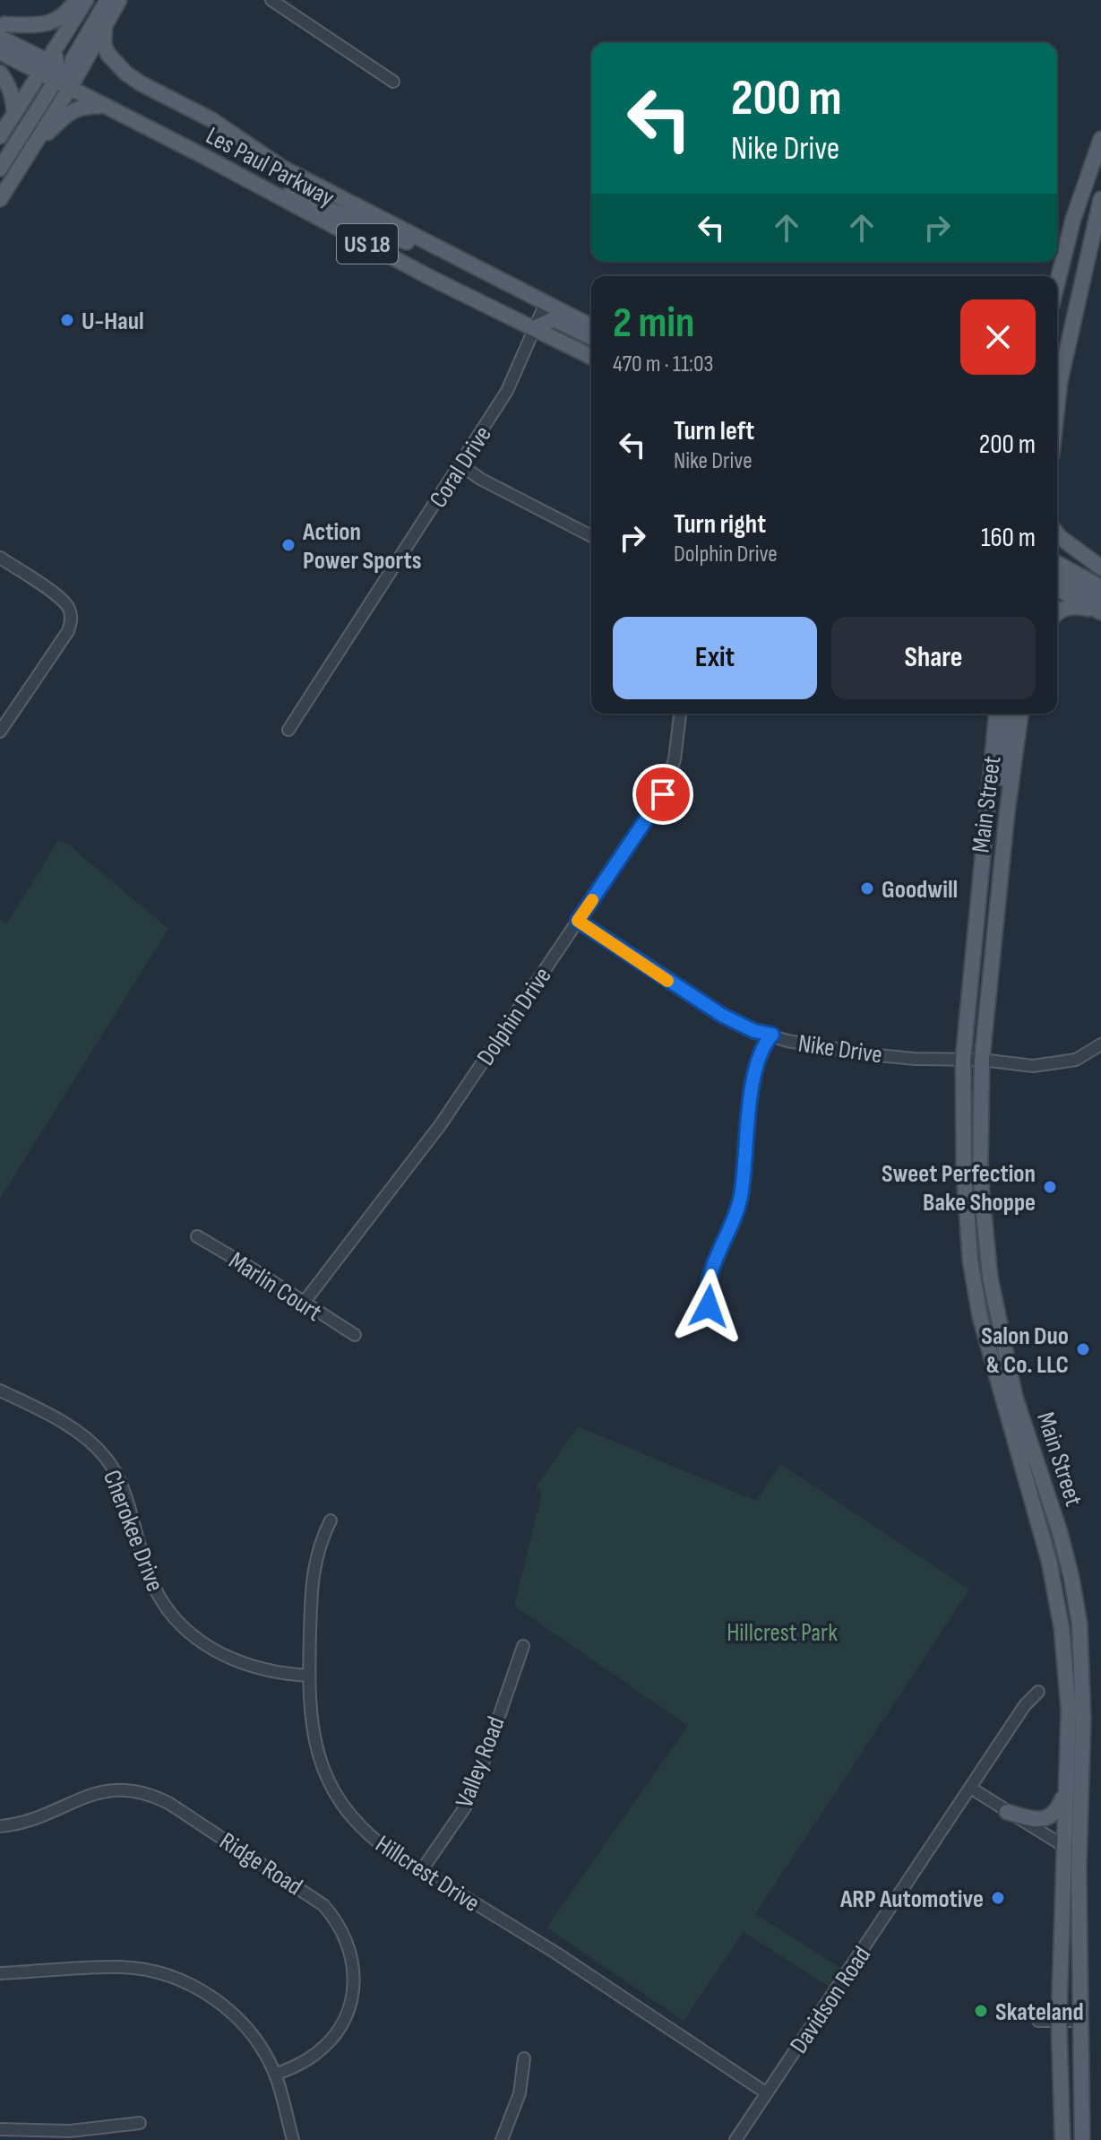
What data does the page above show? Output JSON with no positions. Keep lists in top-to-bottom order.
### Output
{
  "streets": {
    "main road": ["Les Paul Parkway", "US 18", "Main Street"],
    "street": [
      "Coral Drive",
      "Dolphin Drive",
      "Nike Drive",
      "Marlin Court",
      "Cherokee Drive",
      "Valley Road",
      "Ridge Road",
      "Hillcrest Drive",
      "Davidson Road"
    ]
  },
  "crossings": [
    ["Les Paul Parkway", "Coral Drive"],
    ["Main Street", "Nike Drive"],
    ["Dolphin Drive", "Nike Drive"],
    ["Dolphin Drive", "Marlin Court"],
    ["Cherokee Drive", "Hillcrest Drive"],
    ["Valley Road", "Hillcrest Drive"],
    ["Hillcrest Drive", "Davidson Road"]
  ],
  "parks": ["Hillcrest Park"],
  "places": [
    "U-Haul",
    "Action Power Sports",
    "Goodwill",
    "Sweet Perfection Bake Shoppe",
    "Salon Duo & Co. LLC",
    "ARP Automotive",
    "Skateland"
  ],
  "page": {
    "turn": ["200 m", "Nike Drive"],
    "heading": ["2 min", "470 m · 11:03"],
    "list": [
      {
        "name": "Turn left",
        "note": "Nike Drive",
        "value": "200 m"
      },
      {
        "name": "Turn right",
        "note": "Dolphin Drive",
        "value": "160 m"
      }
    ],
    "buttons": ["Exit", "Share"]
  }
}
